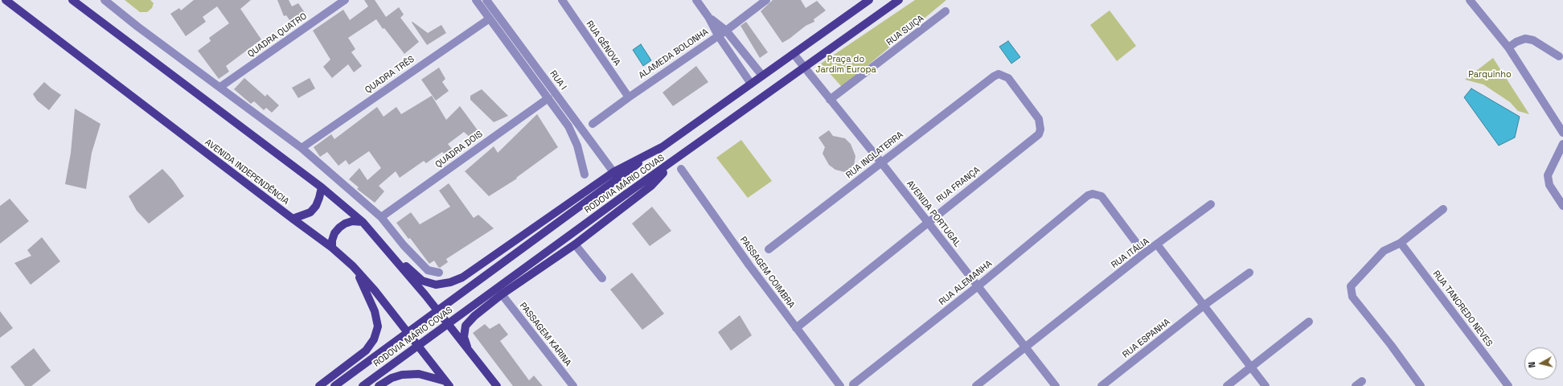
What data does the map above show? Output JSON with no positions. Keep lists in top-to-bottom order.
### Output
{
  "streets": {
    "main road": ["AVENIDA INDEPENDÊNCIA", "RODOVIA MÁRIO COVAS"],
    "street": [
      "RUA SUIÇA",
      "QUADRA QUATRO",
      "RUA GÊNOVA",
      "ALAMEDA BOLONHA",
      "QUADRA TRÊS",
      "RUA I",
      "QUADRA DOIS",
      "RUA INGLATERRA",
      "RUA FRANÇA",
      "AVENIDA PORTUGAL",
      "RUA ITÁLIA",
      "PASSAGEM COIMBRA",
      "RUA ALEMANHA",
      "RUA TANCREDO NEVES",
      "PASSAGEM KARINA",
      "RUA ESPANHA"
    ]
  },
  "crossings": [
    ["RUA SUIÇA", "AVENIDA PORTUGAL"],
    ["RUA GÊNOVA", "ALAMEDA BOLONHA"],
    ["RUA I", "RODOVIA MÁRIO COVAS"],
    ["RUA INGLATERRA", "RUA FRANÇA"],
    ["RUA INGLATERRA", "AVENIDA PORTUGAL"],
    ["RODOVIA MÁRIO COVAS", "AVENIDA PORTUGAL"],
    ["RUA FRANÇA", "AVENIDA PORTUGAL"],
    ["RUA FRANÇA", "PASSAGEM COIMBRA"],
    ["AVENIDA PORTUGAL", "RUA ITÁLIA"],
    ["AVENIDA PORTUGAL", "RUA ALEMANHA"],
    ["RUA ITÁLIA", "RUA ALEMANHA"],
    ["RUA ITÁLIA", "RUA ESPANHA"]
  ],
  "parks": ["Praça do Jardim Europa", "Parquinho"],
  "north": "left"
}
